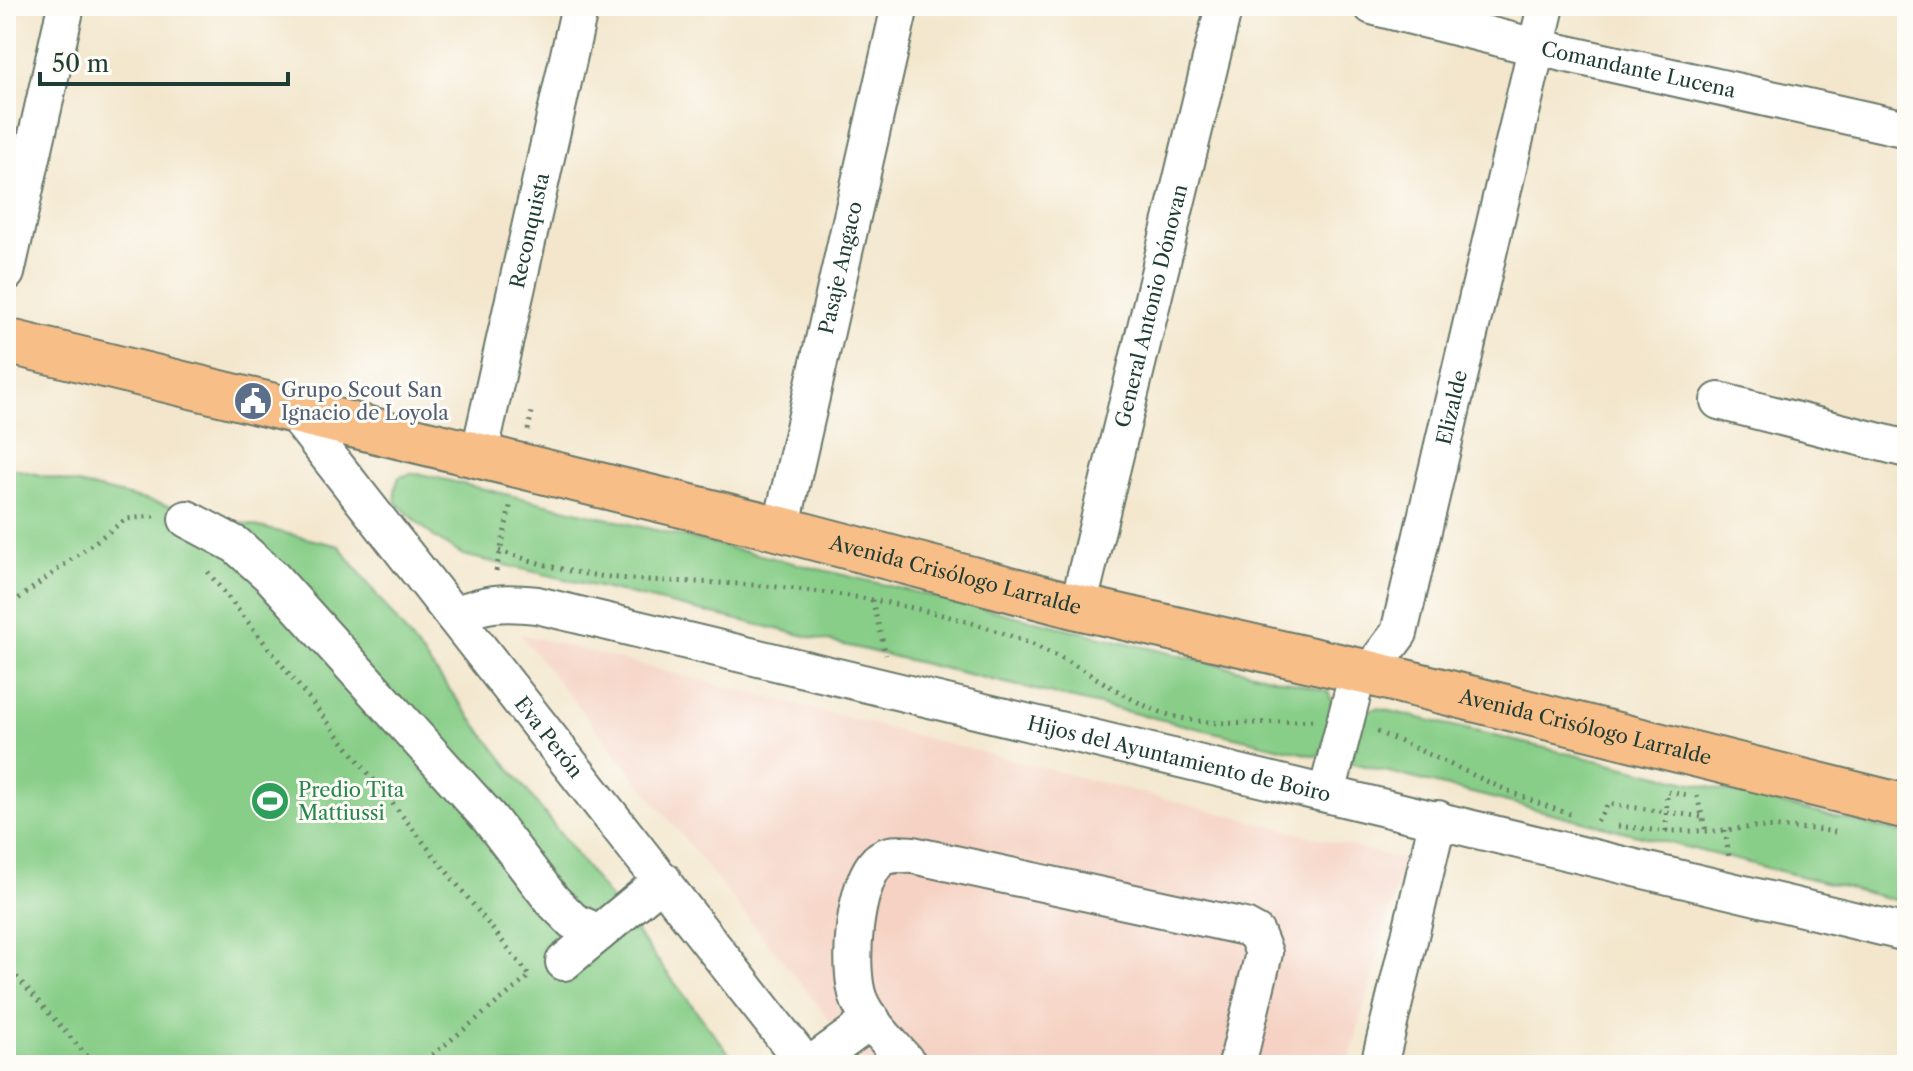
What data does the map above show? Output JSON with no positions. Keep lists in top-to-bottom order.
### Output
{
  "streets": {
    "main road": ["Avenida Crisólogo Larralde"],
    "street": [
      "Comandante Lucena",
      "Reconquista",
      "Pasaje Angaco",
      "General Antonio Dónovan",
      "Elizalde",
      "Eva Perón",
      "Hijos del Ayuntamiento de Boiro"
    ]
  },
  "crossings": [
    ["Comandante Lucena", "Elizalde"],
    ["Reconquista", "Avenida Crisólogo Larralde"],
    ["Pasaje Angaco", "Avenida Crisólogo Larralde"],
    ["General Antonio Dónovan", "Avenida Crisólogo Larralde"],
    ["Elizalde", "Avenida Crisólogo Larralde"],
    ["Elizalde", "Hijos del Ayuntamiento de Boiro"],
    ["Avenida Crisólogo Larralde", "Eva Perón"],
    ["Eva Perón", "Hijos del Ayuntamiento de Boiro"]
  ],
  "places": {
    "public building": ["Grupo Scout San Ignacio de Loyola"],
    "sports": ["Predio Tita Mattiussi"]
  },
  "scale_bar": "50 m"
}
